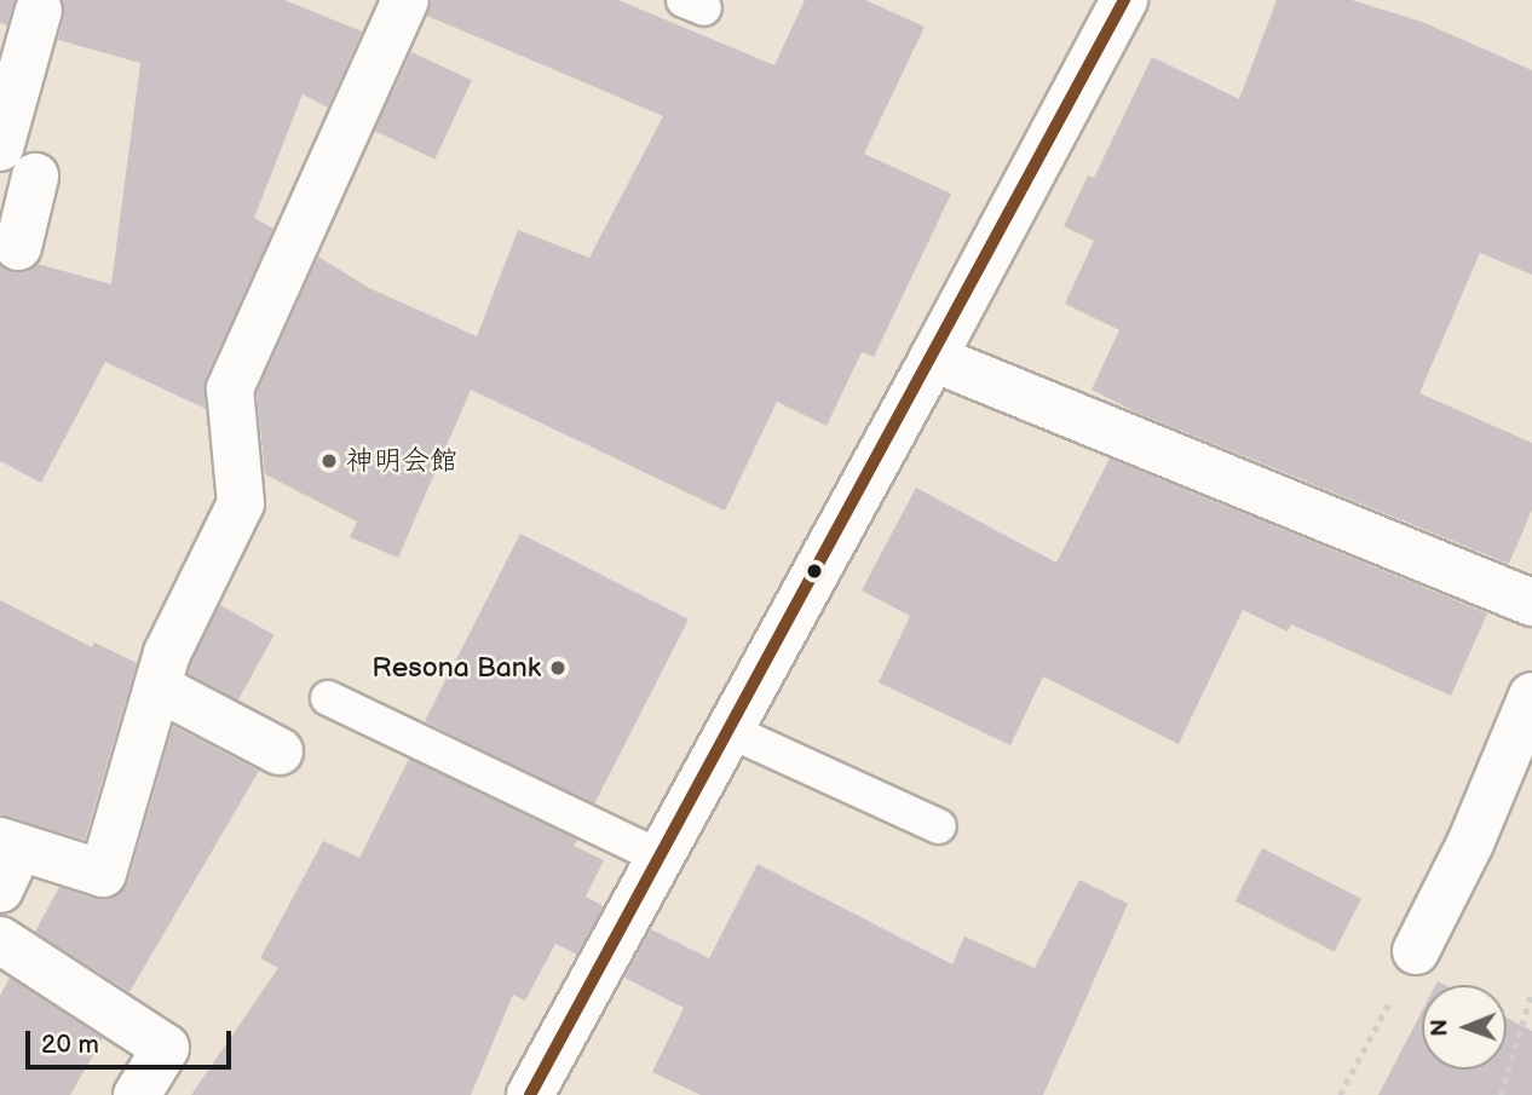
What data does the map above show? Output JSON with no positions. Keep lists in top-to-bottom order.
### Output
{
  "places": ["神明会館", "Resona Bank"],
  "scale_bar": "20 m",
  "north": "left"
}
